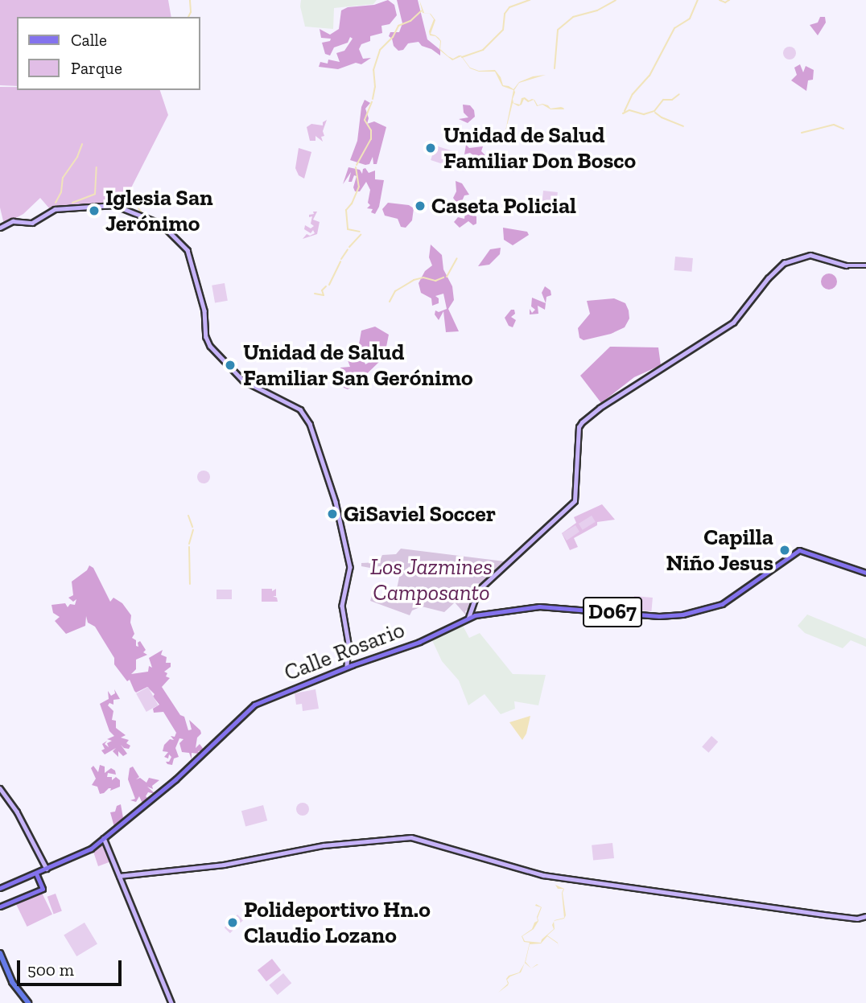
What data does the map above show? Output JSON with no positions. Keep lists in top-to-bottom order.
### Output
{
  "streets": {
    "main road": ["D067", "Calle Rosario"]
  },
  "crossings": [
    ["D067", "Calle Rosario"]
  ],
  "parks": ["Los Jazmines Camposanto"],
  "places": [
    "Unidad de Salud Familiar Don Bosco",
    "Caseta Policial",
    "Iglesia San Jerónimo",
    "Unidad de Salud Familiar San Gerónimo",
    "GiSaviel Soccer",
    "Capilla Niño Jesus",
    "Polideportivo Hn.o Claudio Lozano"
  ],
  "legend": ["Calle", "Parque"],
  "scale_bar": "500 m"
}
